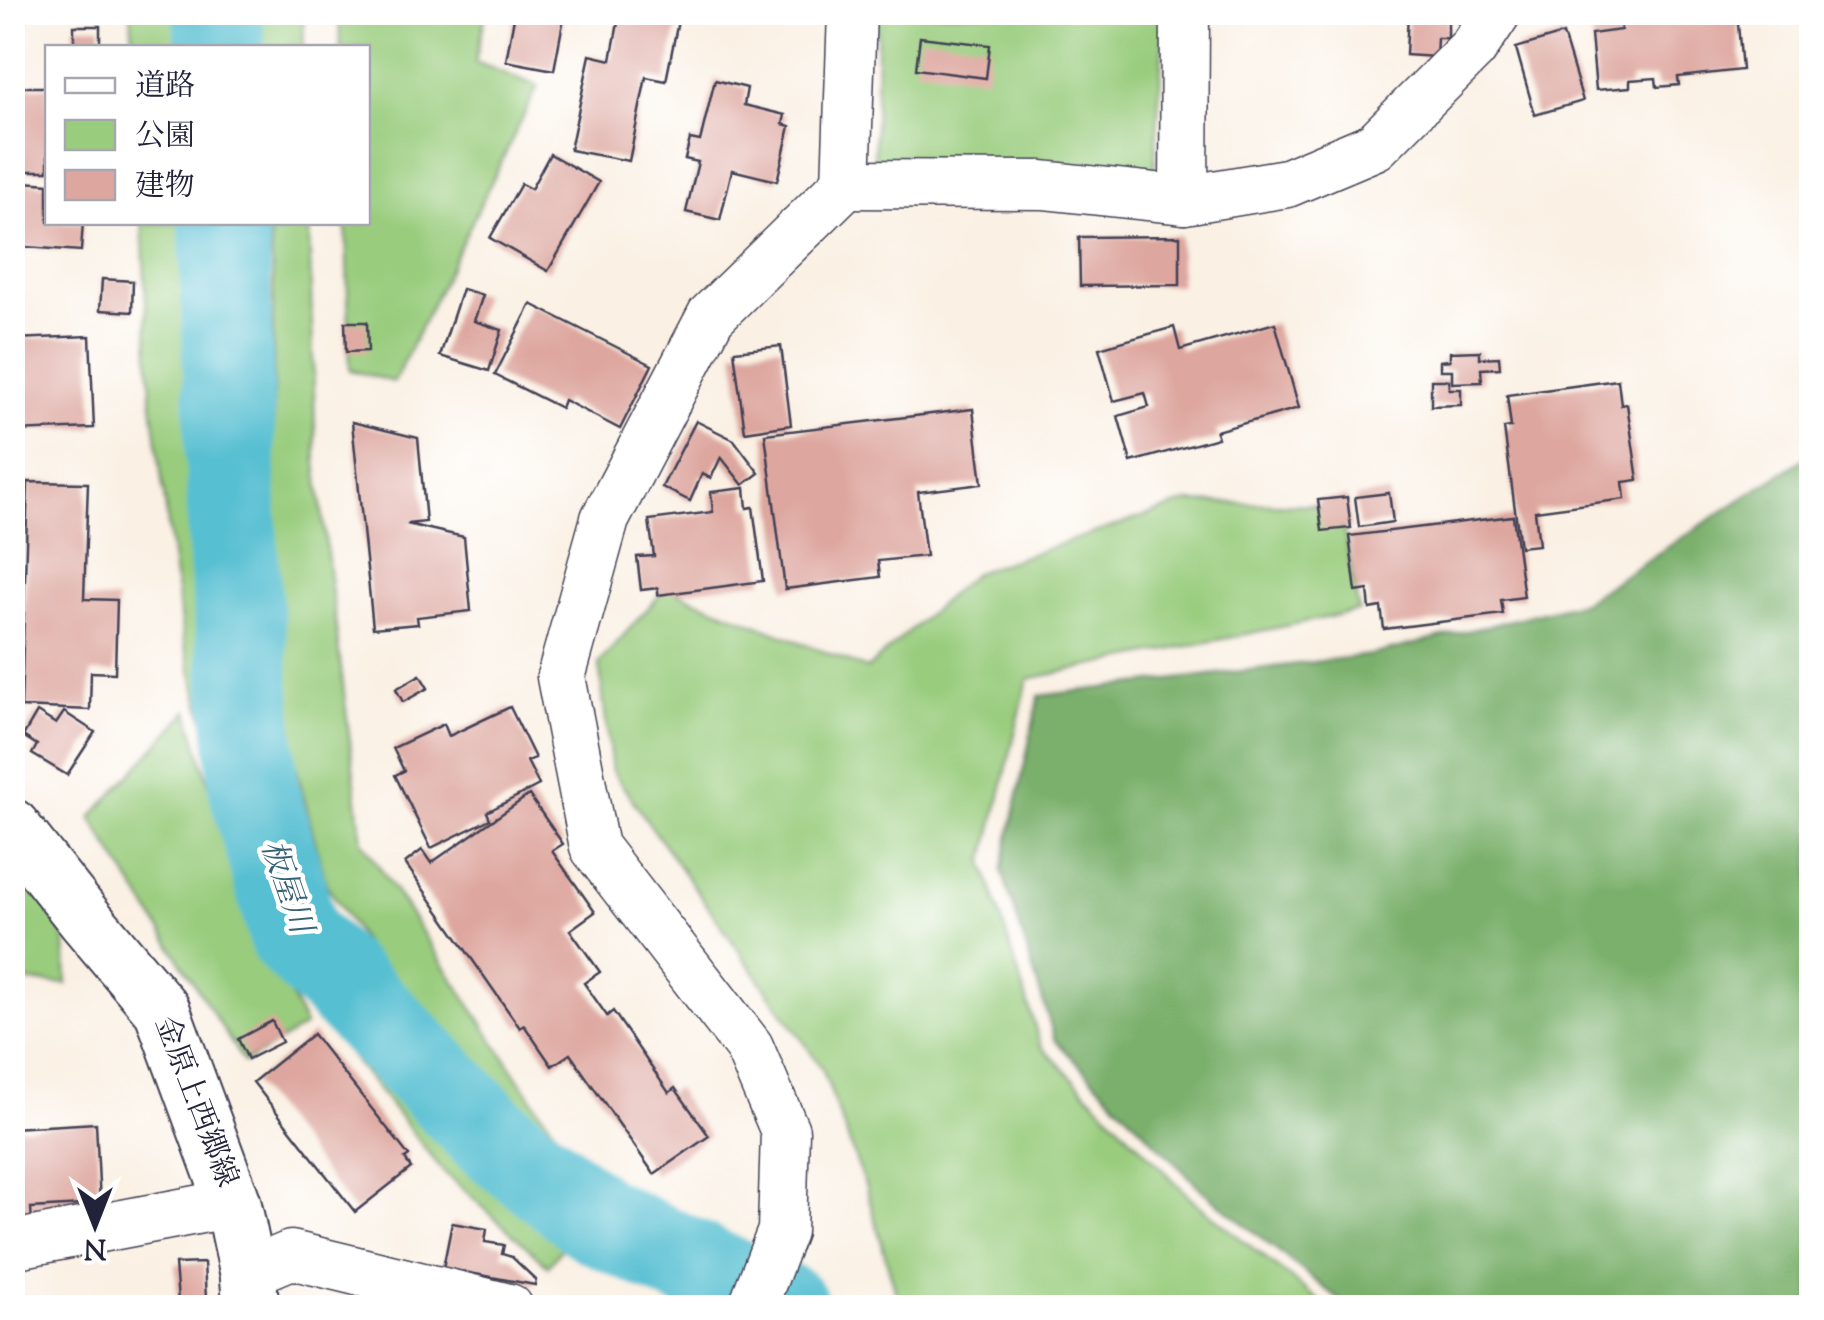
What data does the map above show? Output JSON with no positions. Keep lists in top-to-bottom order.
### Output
{
  "streets": {
    "main road": ["金原上西郷線"]
  },
  "water": ["板屋川"],
  "legend": ["道路", "公園", "建物"],
  "north": "bottom"
}
